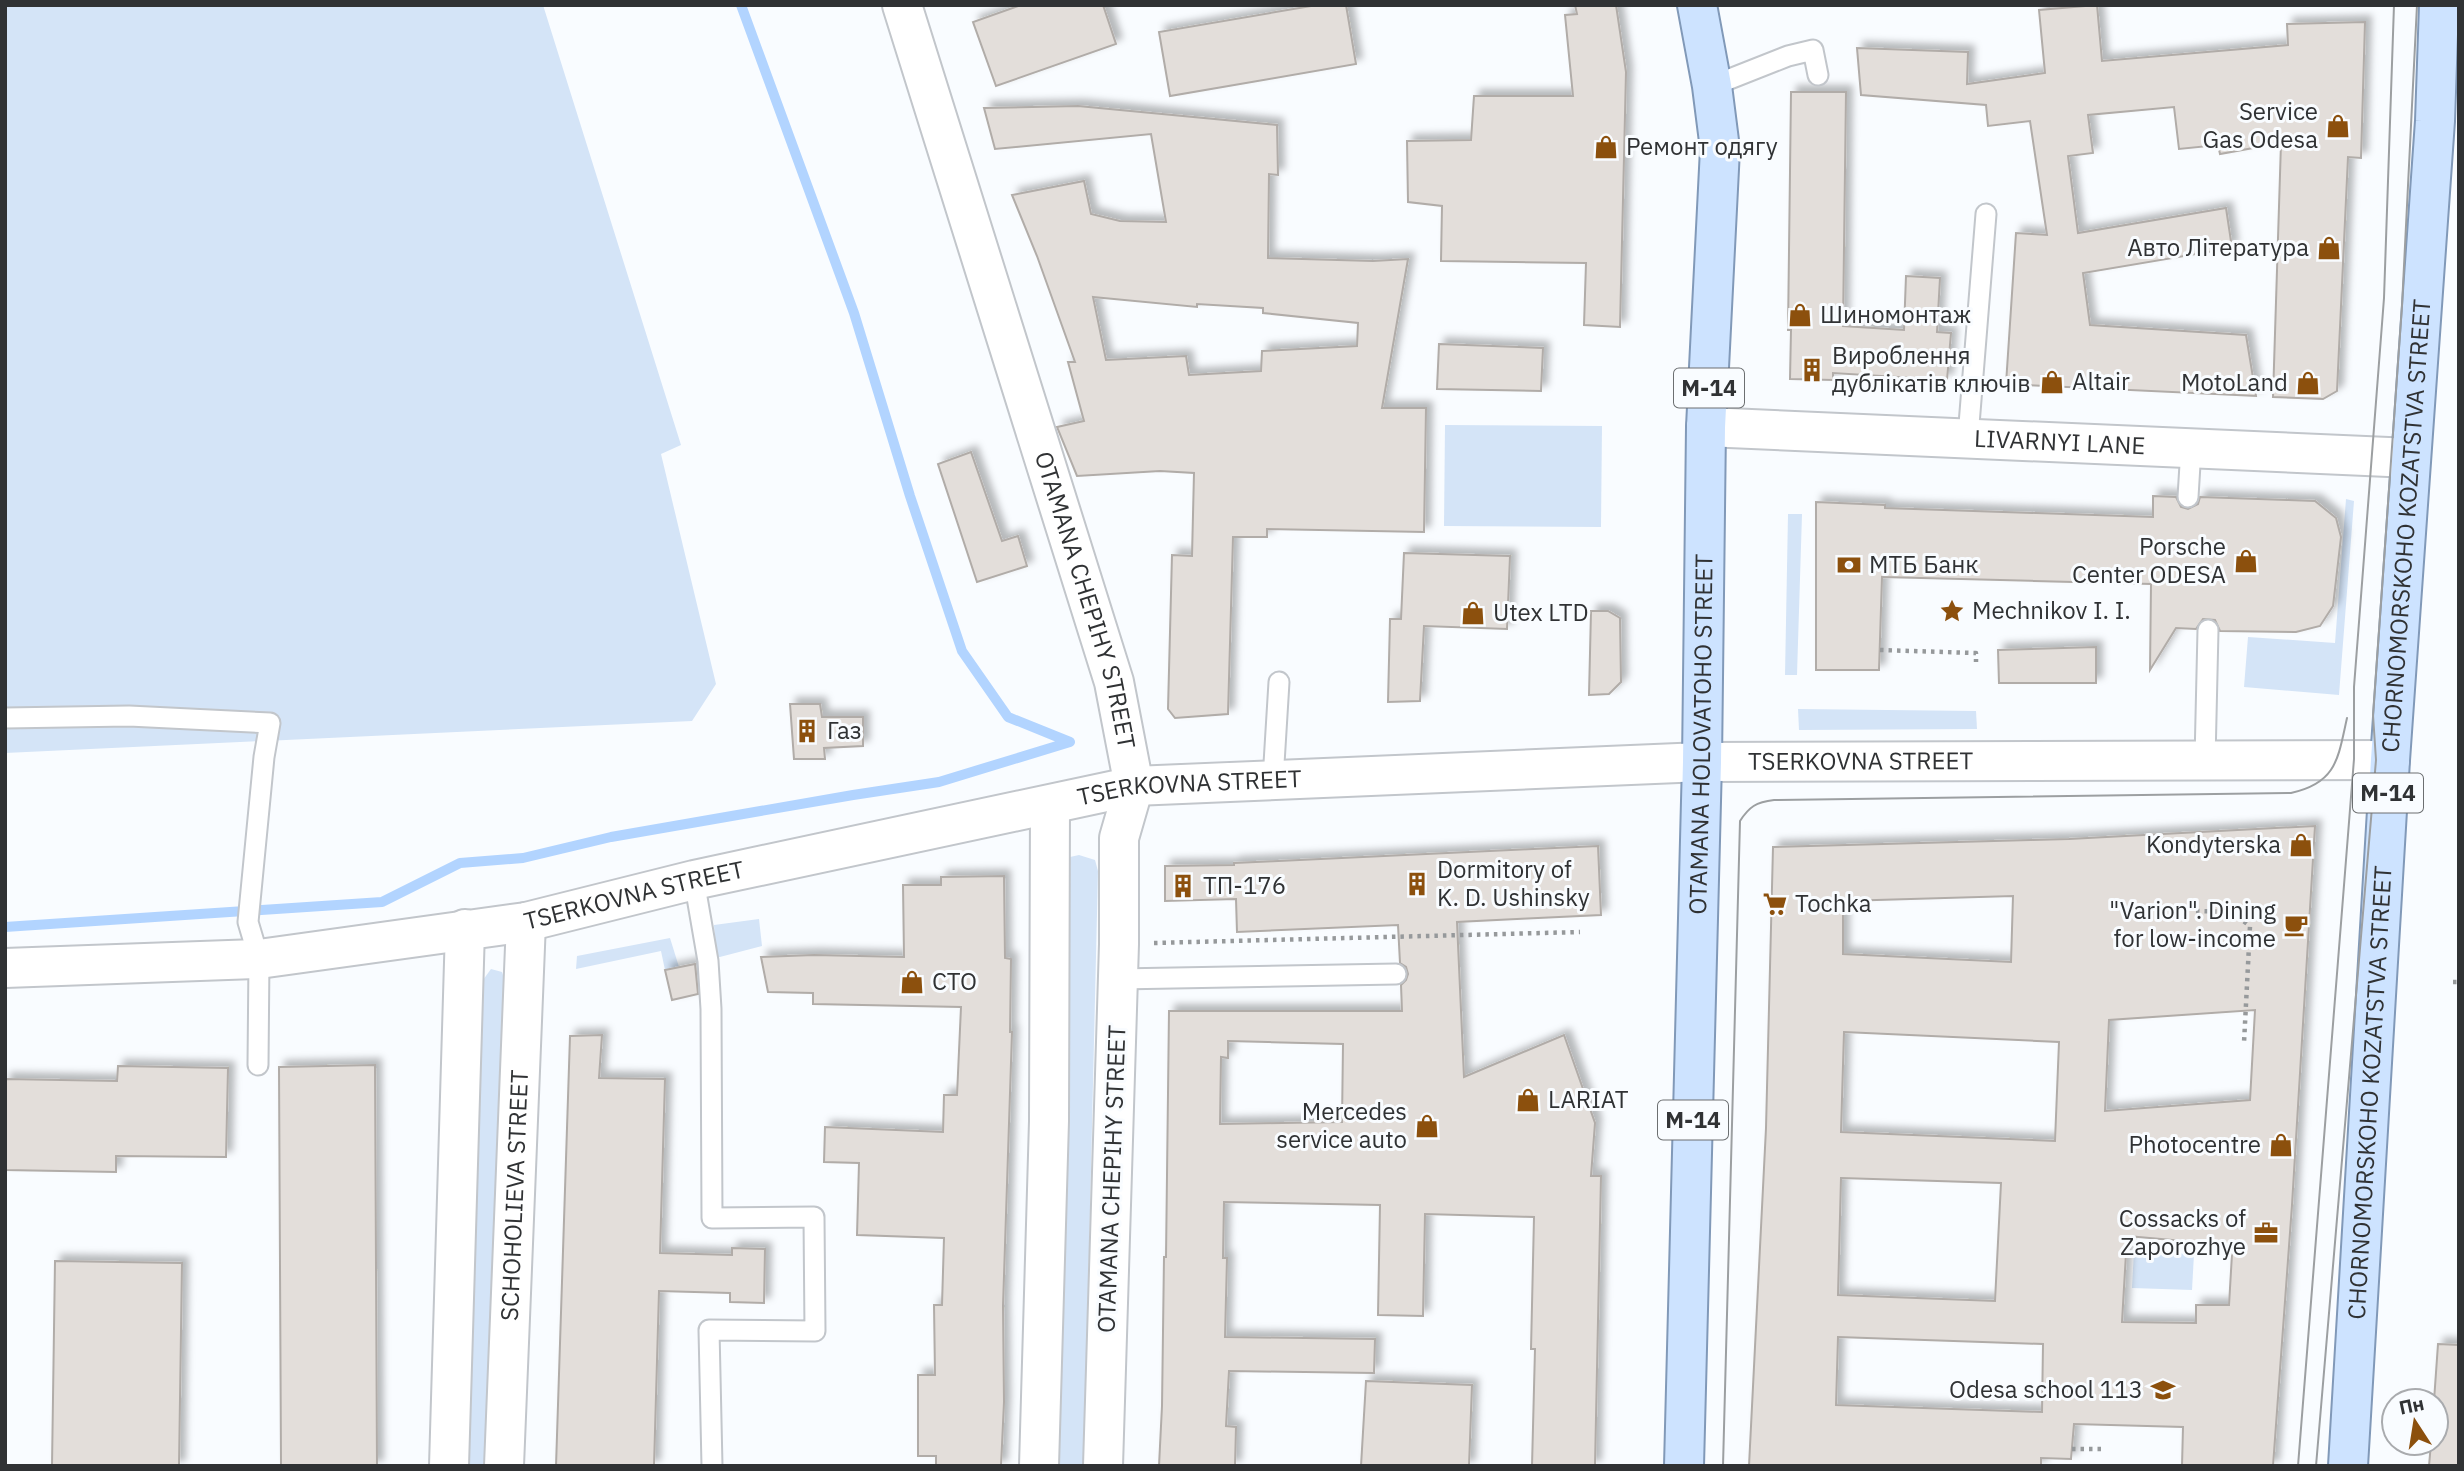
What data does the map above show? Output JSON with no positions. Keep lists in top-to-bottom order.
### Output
{
  "streets": {
    "main road": ["М-14", "CHORNOMORSKOHO KOZATSTVA STREET", "OTAMANA HOLOVATOHO STREET"],
    "street": [
      "LIVARNYI LANE",
      "OTAMANA CHEPIHY STREET",
      "TSERKOVNA STREET",
      "SCHOHOLIEVA STREET"
    ]
  },
  "crossings": [
    ["LIVARNYI LANE", "CHORNOMORSKOHO KOZATSTVA STREET"],
    ["LIVARNYI LANE", "OTAMANA HOLOVATOHO STREET"],
    ["CHORNOMORSKOHO KOZATSTVA STREET", "TSERKOVNA STREET"],
    ["OTAMANA CHEPIHY STREET", "TSERKOVNA STREET"],
    ["OTAMANA HOLOVATOHO STREET", "TSERKOVNA STREET"],
    ["TSERKOVNA STREET", "SCHOHOLIEVA STREET"]
  ],
  "places": {
    "shop": [
      "Service Gas Odesa",
      "Ремонт одягу",
      "Авто Література",
      "Шиномонтаж",
      "Altair",
      "MotoLand",
      "Porsche Center ODESA",
      "Utex LTD",
      "Kondyterska",
      "СТО",
      "LARIAT",
      "Mercedes service auto",
      "Photocentre"
    ],
    "building": [
      "Вироблення дублікатів ключів",
      "Газ",
      "Dormitory of K. D. Ushinsky",
      "ТП-176"
    ],
    "bank": ["МТБ Банк"],
    "place": ["Mechnikov I. І."],
    "supermarket": ["Tochka"],
    "cafe": ["\"Varion\". Dining for low-income"],
    "office": ["Cossacks of Zaporozhye"],
    "school or university": ["Odesa school 113"]
  },
  "north": "top"
}
